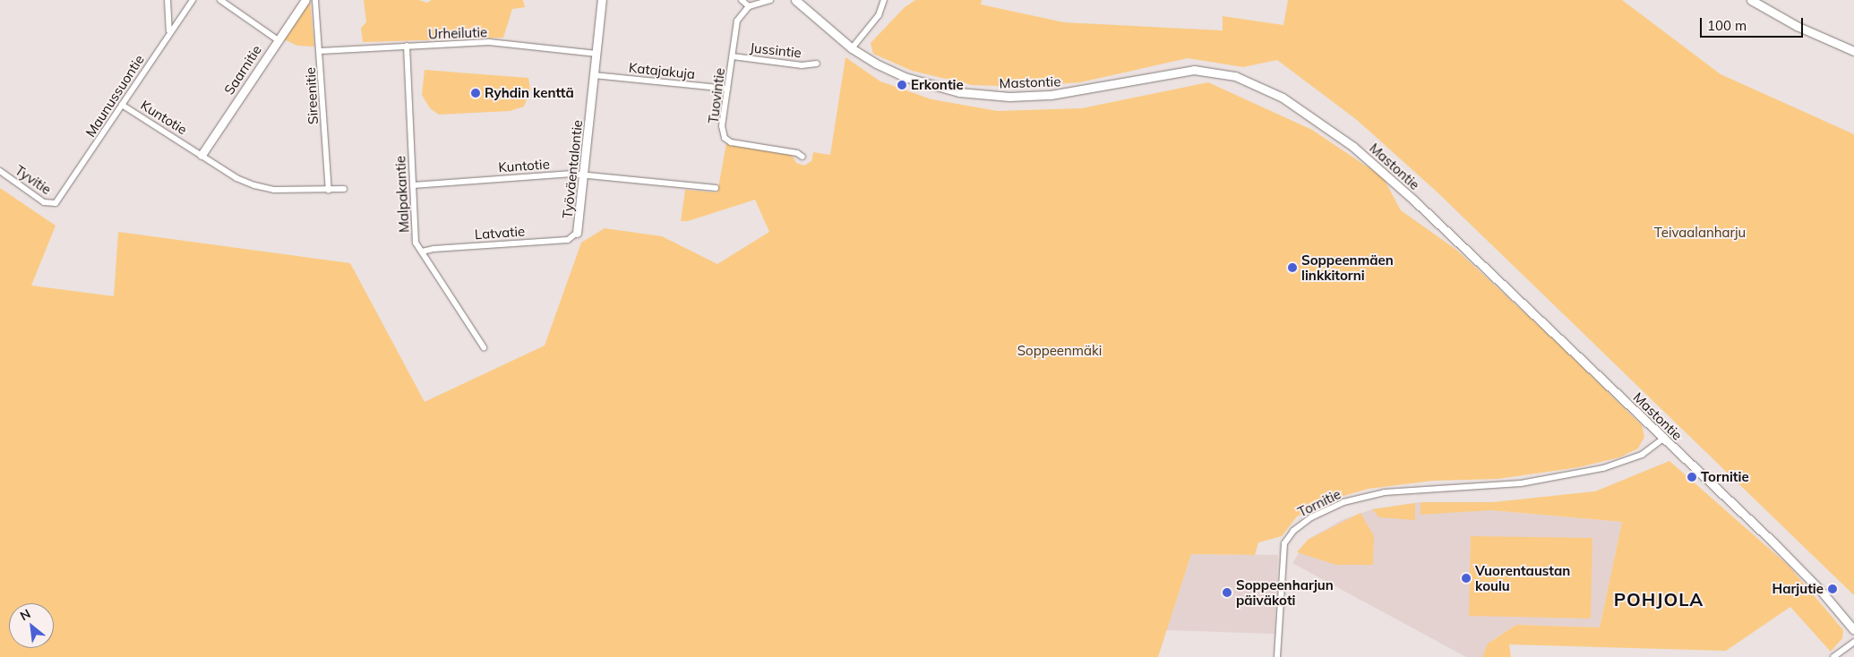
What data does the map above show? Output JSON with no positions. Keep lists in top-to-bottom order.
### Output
{
  "streets": {
    "main road": ["Saarnitie", "Mastontie", "Työväentalontie"],
    "street": [
      "Urheilutie",
      "Jussintie",
      "Katajakuja",
      "Maunussuontie",
      "Sireenitie",
      "Tuovintie",
      "Kuntotie",
      "Tyvitie",
      "Malpakantie",
      "Latvatie",
      "Tornitie"
    ]
  },
  "crossings": [
    ["Urheilutie", "Sireenitie"],
    ["Urheilutie", "Työväentalontie"],
    ["Urheilutie", "Malpakantie"],
    ["Jussintie", "Tuovintie"],
    ["Saarnitie", "Kuntotie"],
    ["Katajakuja", "Tuovintie"],
    ["Katajakuja", "Työväentalontie"],
    ["Mastontie", "Tornitie"],
    ["Maunussuontie", "Kuntotie"],
    ["Maunussuontie", "Tyvitie"],
    ["Sireenitie", "Kuntotie"],
    ["Kuntotie", "Työväentalontie"],
    ["Kuntotie", "Malpakantie"],
    ["Työväentalontie", "Latvatie"],
    ["Malpakantie", "Latvatie"]
  ],
  "districts": ["POHJOLA"],
  "parks": ["Teivaalanharju", "Soppeenmäki"],
  "places": [
    "Erkontie",
    "Ryhdin kenttä",
    "Soppeenmäen linkkitorni",
    "Tornitie",
    "Vuorentaustan koulu",
    "Harjutie",
    "Soppeenharjun päiväkoti"
  ],
  "scale_bar": "100 m",
  "north": "top left"
}
